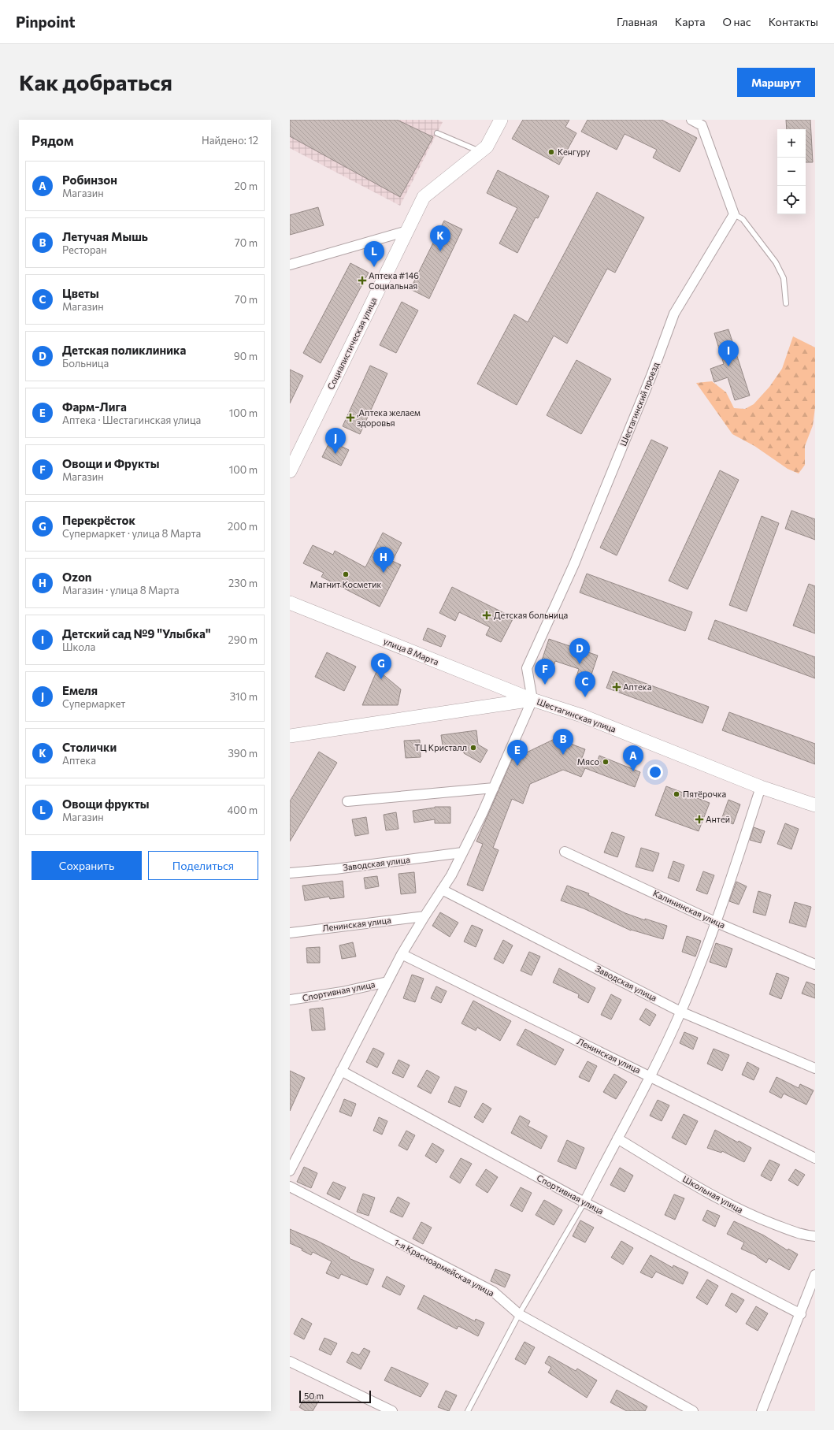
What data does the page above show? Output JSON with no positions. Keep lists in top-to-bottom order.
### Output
{
  "streets": {
    "street": [
      "Социалистическая улица",
      "Шестагинский проезд",
      "улица 8 Марта",
      "Шестагинская улица",
      "Заводская улица",
      "Калининская улица",
      "Ленинская улица",
      "Спортивная улица",
      "Школьная улица",
      "1-я Красноармейская улица"
    ]
  },
  "crossings": [
    ["Шестагинский проезд", "улица 8 Марта"],
    ["Шестагинский проезд", "Шестагинская улица"],
    ["улица 8 Марта", "Шестагинская улица"]
  ],
  "places": {
    "other": [
      "Кенгуру",
      "Магнит Косметик",
      "ТЦ Кристалл",
      "Мясо",
      "Пятёрочка"
    ],
    "health": [
      "Аптека #146 Социальная",
      ",Аптека желаем здоровья",
      "Детская больница",
      "Аптека",
      "Антей"
    ]
  },
  "scale_bar": "50 m",
  "page": {
    "header": "Pinpoint",
    "nav": [
      "Главная",
      "Карта",
      "О нас",
      "Контакты"
    ],
    "buttons": [
      "Маршрут",
      ["Сохранить", "Поделиться"]
    ],
    "title": "Как добраться",
    "heading": ["Рядом", "Найдено: 12"],
    "map_buttons": ["+", "−"],
    "list": [
      {
        "mark": "A",
        "name": "Робинзон",
        "note": "Магазин",
        "value": "20 m"
      },
      {
        "mark": "B",
        "name": "Летучая Мышь",
        "note": "Ресторан",
        "value": "70 m"
      },
      {
        "mark": "C",
        "name": "Цветы",
        "note": "Магазин",
        "value": "70 m"
      },
      {
        "mark": "D",
        "name": "Детская поликлиника",
        "note": "Больница",
        "value": "90 m"
      },
      {
        "mark": "E",
        "name": "Фарм-Лига",
        "note": "Аптека · Шестагинская улица",
        "value": "100 m"
      },
      {
        "mark": "F",
        "name": "Овощи и Фрукты",
        "note": "Магазин",
        "value": "100 m"
      },
      {
        "mark": "G",
        "name": "Перекрёсток",
        "note": "Супермаркет · улица 8 Марта",
        "value": "200 m"
      },
      {
        "mark": "H",
        "name": "Ozon",
        "note": "Магазин · улица 8 Марта",
        "value": "230 m"
      },
      {
        "mark": "I",
        "name": "Детский сад №9 \"Улыбка\"",
        "note": "Школа",
        "value": "290 m"
      },
      {
        "mark": "J",
        "name": "Емеля",
        "note": "Супермаркет",
        "value": "310 m"
      },
      {
        "mark": "K",
        "name": "Столички",
        "note": "Аптека",
        "value": "390 m"
      },
      {
        "mark": "L",
        "name": "Овощи фрукты",
        "note": "Магазин",
        "value": "400 m"
      }
    ],
    "pins": [
      "K",
      "L",
      "I",
      "J",
      "H",
      "D",
      "G",
      "F",
      "C",
      "B",
      "E",
      "A"
    ],
    "scale": "50 m"
  }
}
